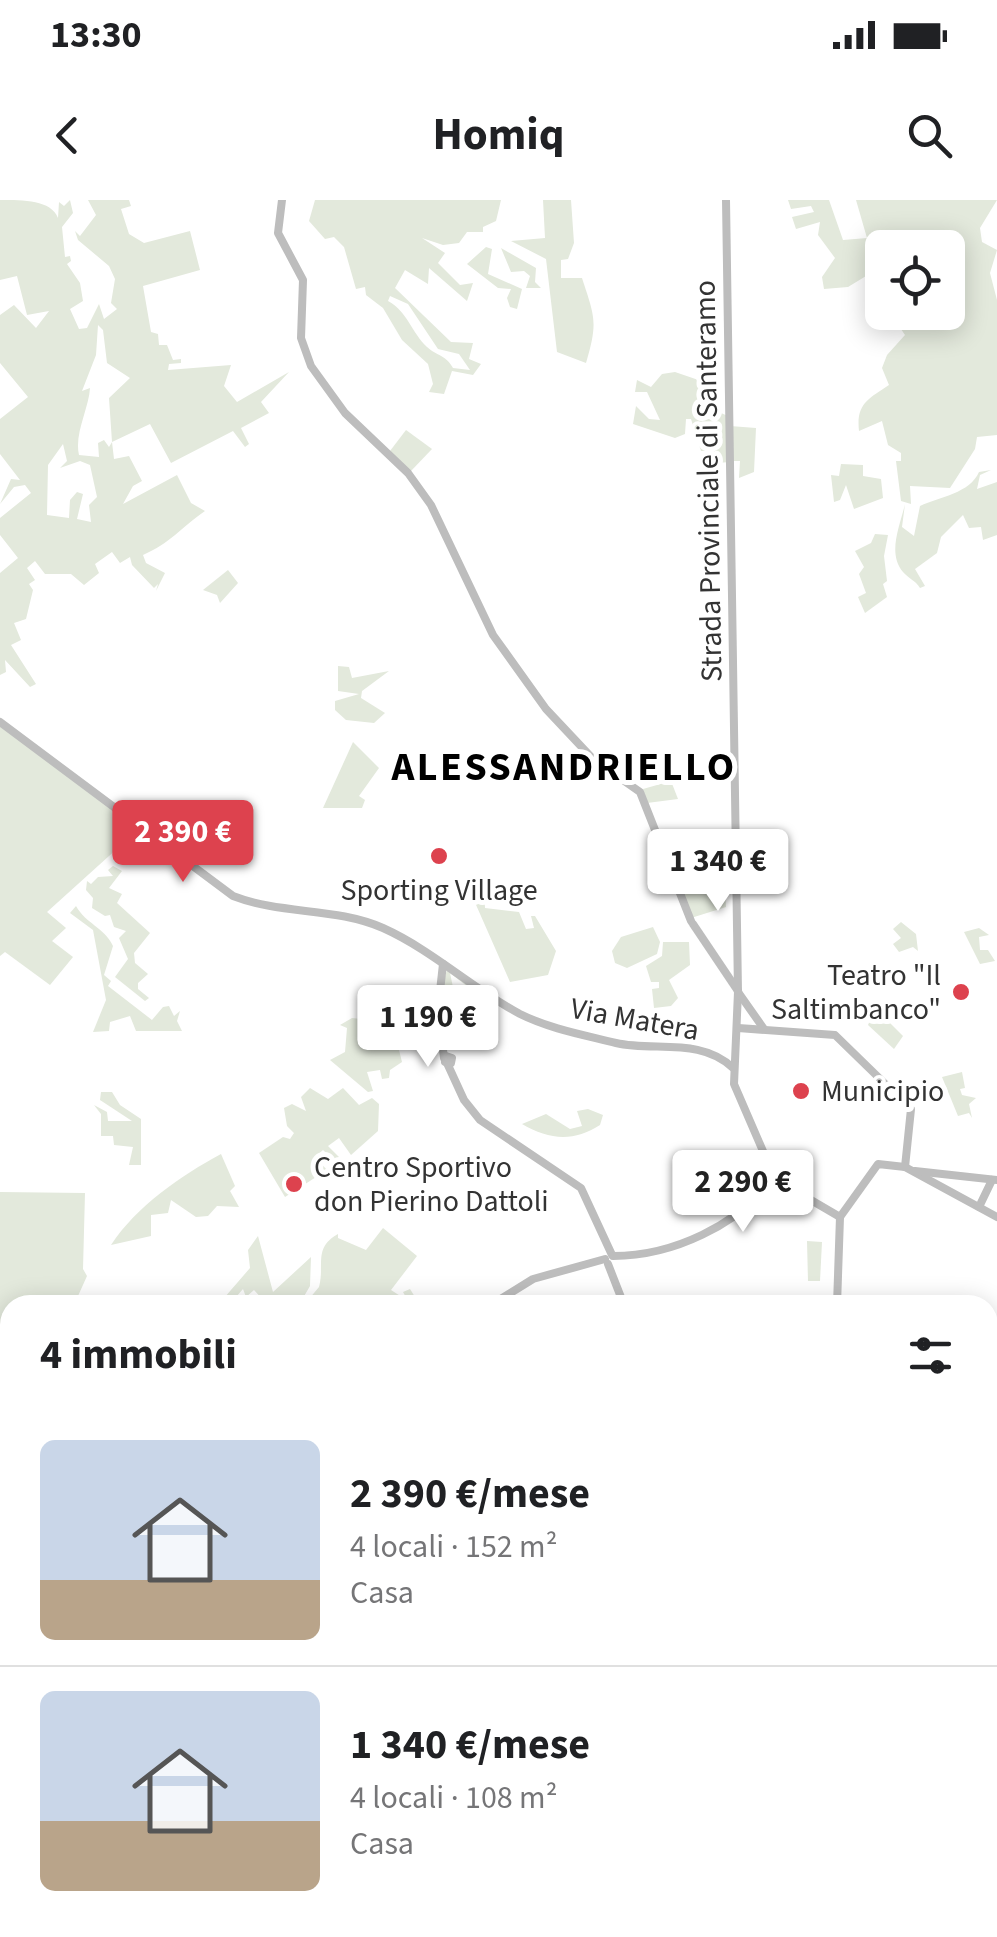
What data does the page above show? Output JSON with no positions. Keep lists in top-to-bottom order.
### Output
{
  "streets": {
    "main road": ["Strada Provinciale di Santeramo", "Via Matera"]
  },
  "crossings": [
    ["Strada Provinciale di Santeramo", "Via Matera"]
  ],
  "districts": ["ALESSANDRIELLO"],
  "places": [
    "Sporting Village",
    "Teatro \"Il Saltimbanco\"",
    "Municipio",
    "Centro Sportivo don Pierino Dattoli"
  ],
  "page": {
    "status": "13:30",
    "header": "Homiq",
    "price": [
      "2 390 €",
      "1 340 €",
      "1 190 €",
      "2 290 €"
    ],
    "heading": "4 immobili",
    "list": [
      {
        "name": "2 390 €/mese",
        "note": "4 locali · 152 m² · Casa"
      },
      {
        "name": "1 340 €/mese",
        "note": "4 locali · 108 m² · Casa"
      }
    ]
  }
}
